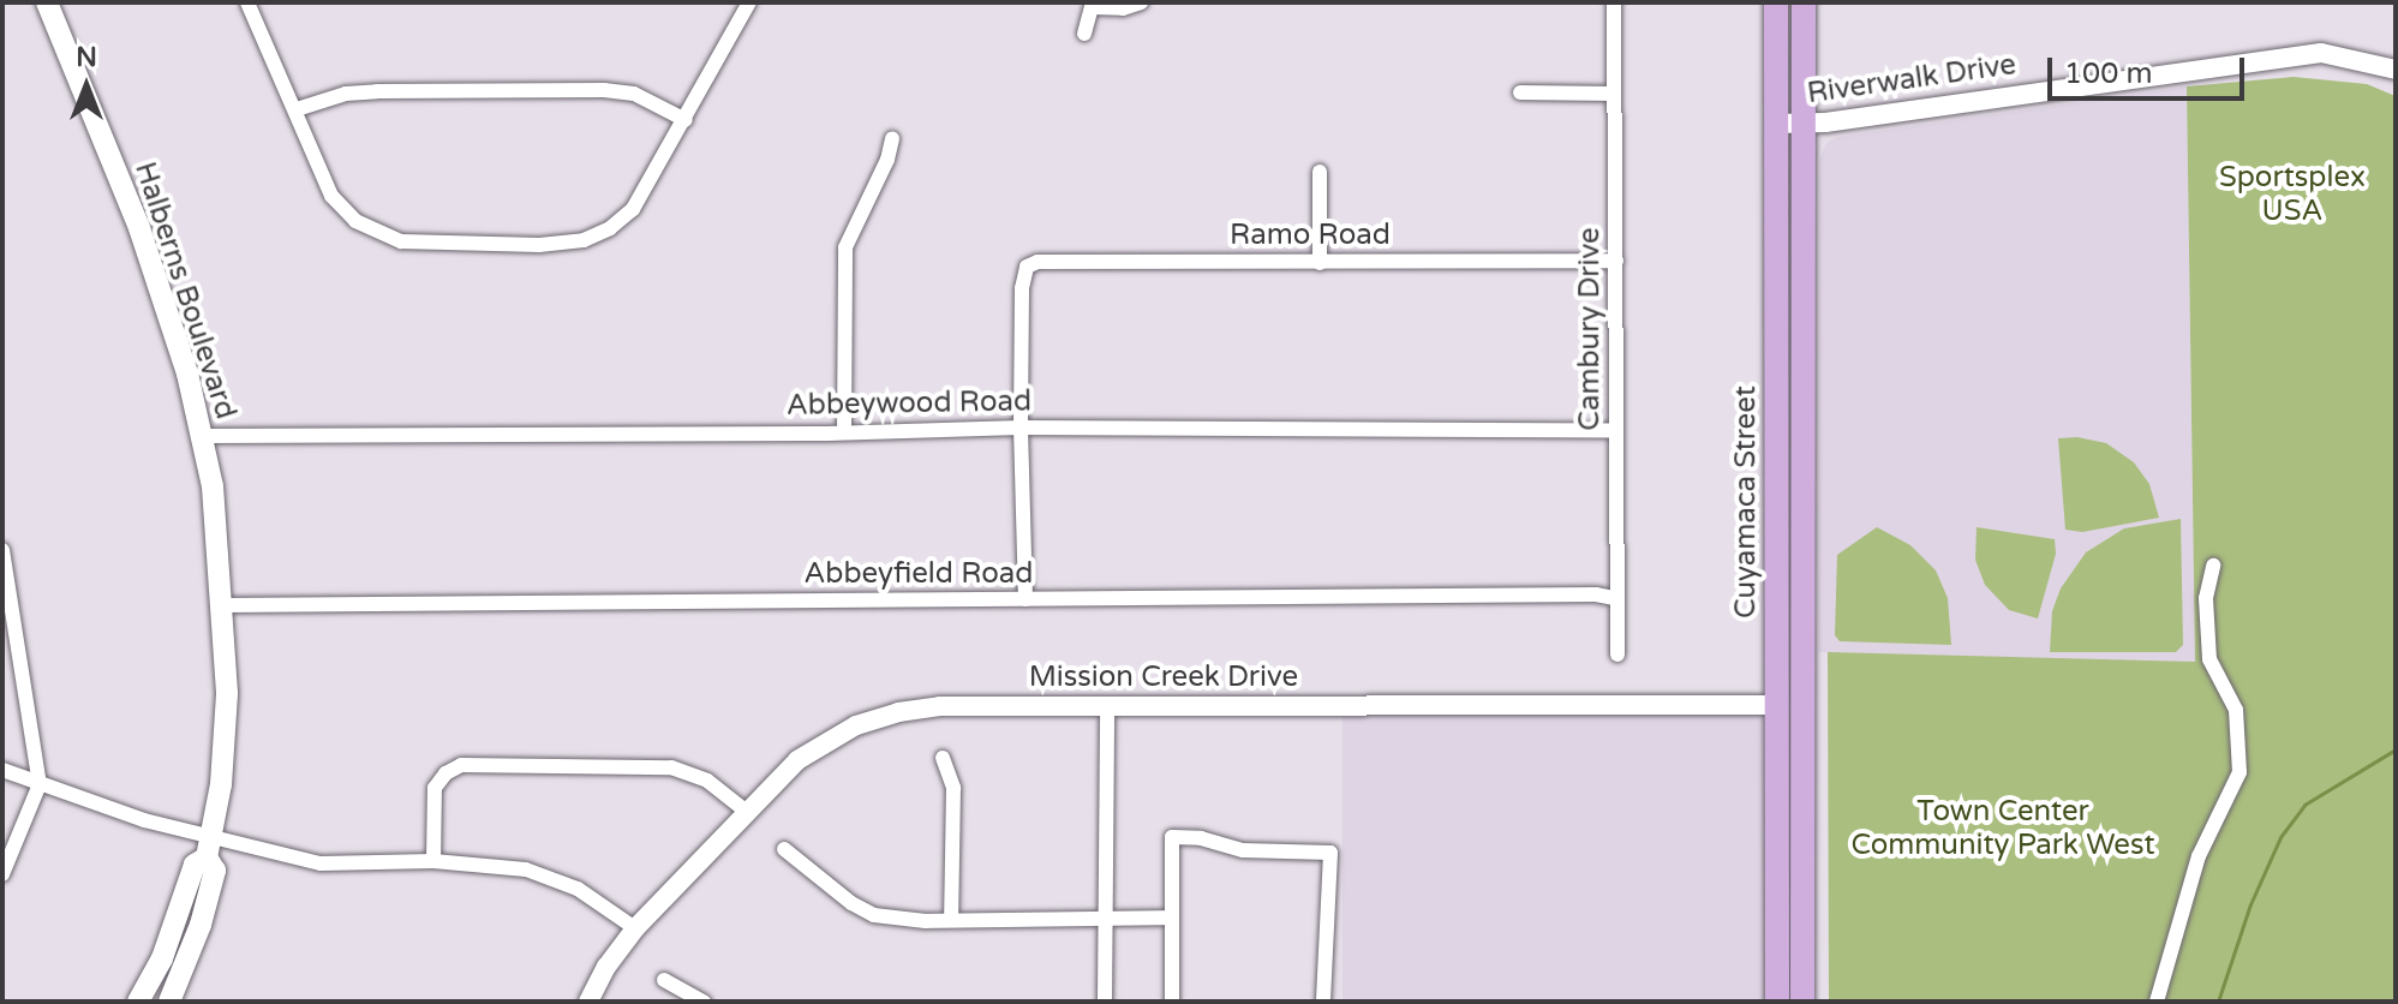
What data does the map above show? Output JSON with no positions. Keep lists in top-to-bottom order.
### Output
{
  "streets": {
    "main road": ["Halberns Boulevard", "Cuyamaca Street"],
    "street": [
      "Riverwalk Drive",
      "Ramo Road",
      "Cambury Drive",
      "Abbeywood Road",
      "Abbeyfield Road",
      "Mission Creek Drive"
    ]
  },
  "crossings": [
    ["Riverwalk Drive", "Cuyamaca Street"],
    ["Ramo Road", "Cambury Drive"],
    ["Ramo Road", "Abbeywood Road"],
    ["Halberns Boulevard", "Abbeywood Road"],
    ["Halberns Boulevard", "Abbeyfield Road"],
    ["Cambury Drive", "Abbeywood Road"],
    ["Cambury Drive", "Abbeyfield Road"],
    ["Cuyamaca Street", "Mission Creek Drive"]
  ],
  "parks": ["Sportsplex USA", "Town Center Community Park West"],
  "scale_bar": "100 m",
  "north": "top"
}
